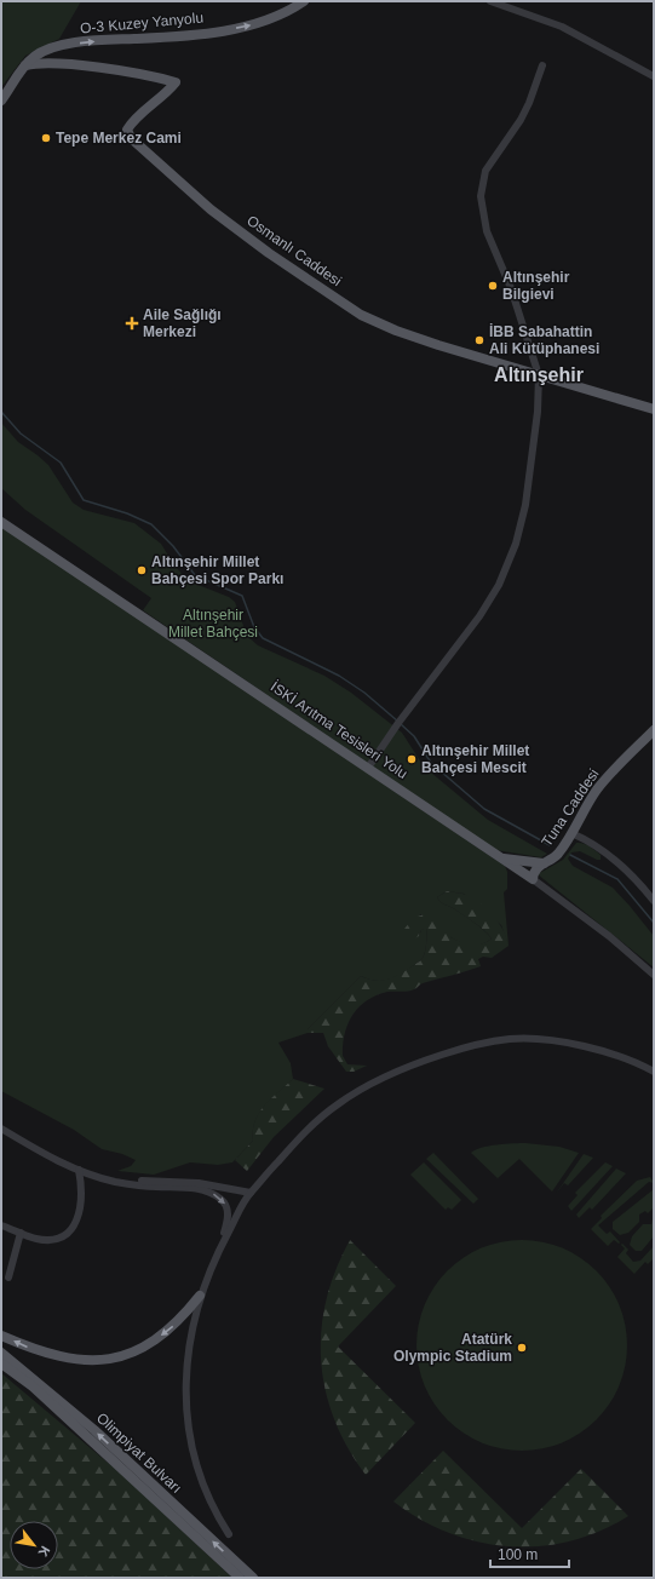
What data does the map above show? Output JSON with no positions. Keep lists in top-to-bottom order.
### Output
{
  "streets": {
    "main road": [
      "O-3 Kuzey Yanyolu",
      "Osmanlı Caddesi",
      "İSKİ Arıtma Tesisleri Yolu",
      "Tuna Caddesi",
      "Olimpiyat Bulvarı"
    ]
  },
  "crossings": [
    ["İSKİ Arıtma Tesisleri Yolu", "Tuna Caddesi"]
  ],
  "one_way": ["O-3 Kuzey Yanyolu"],
  "districts": ["Altınşehir"],
  "parks": ["Altınşehir Millet Bahçesi"],
  "places": {
    "other": [
      "Tepe Merkez Cami",
      "Altınşehir Bilgievi",
      "İBB Sabahattin Ali Kütüphanesi",
      "Altınşehir Millet Bahçesi Spor Parkı",
      "Altınşehir Millet Bahçesi Mescit",
      "Atatürk Olympic Stadium"
    ],
    "health": ["Aile Sağlığı Merkezi"]
  },
  "scale_bar": "100 m",
  "north": "bottom right"
}
